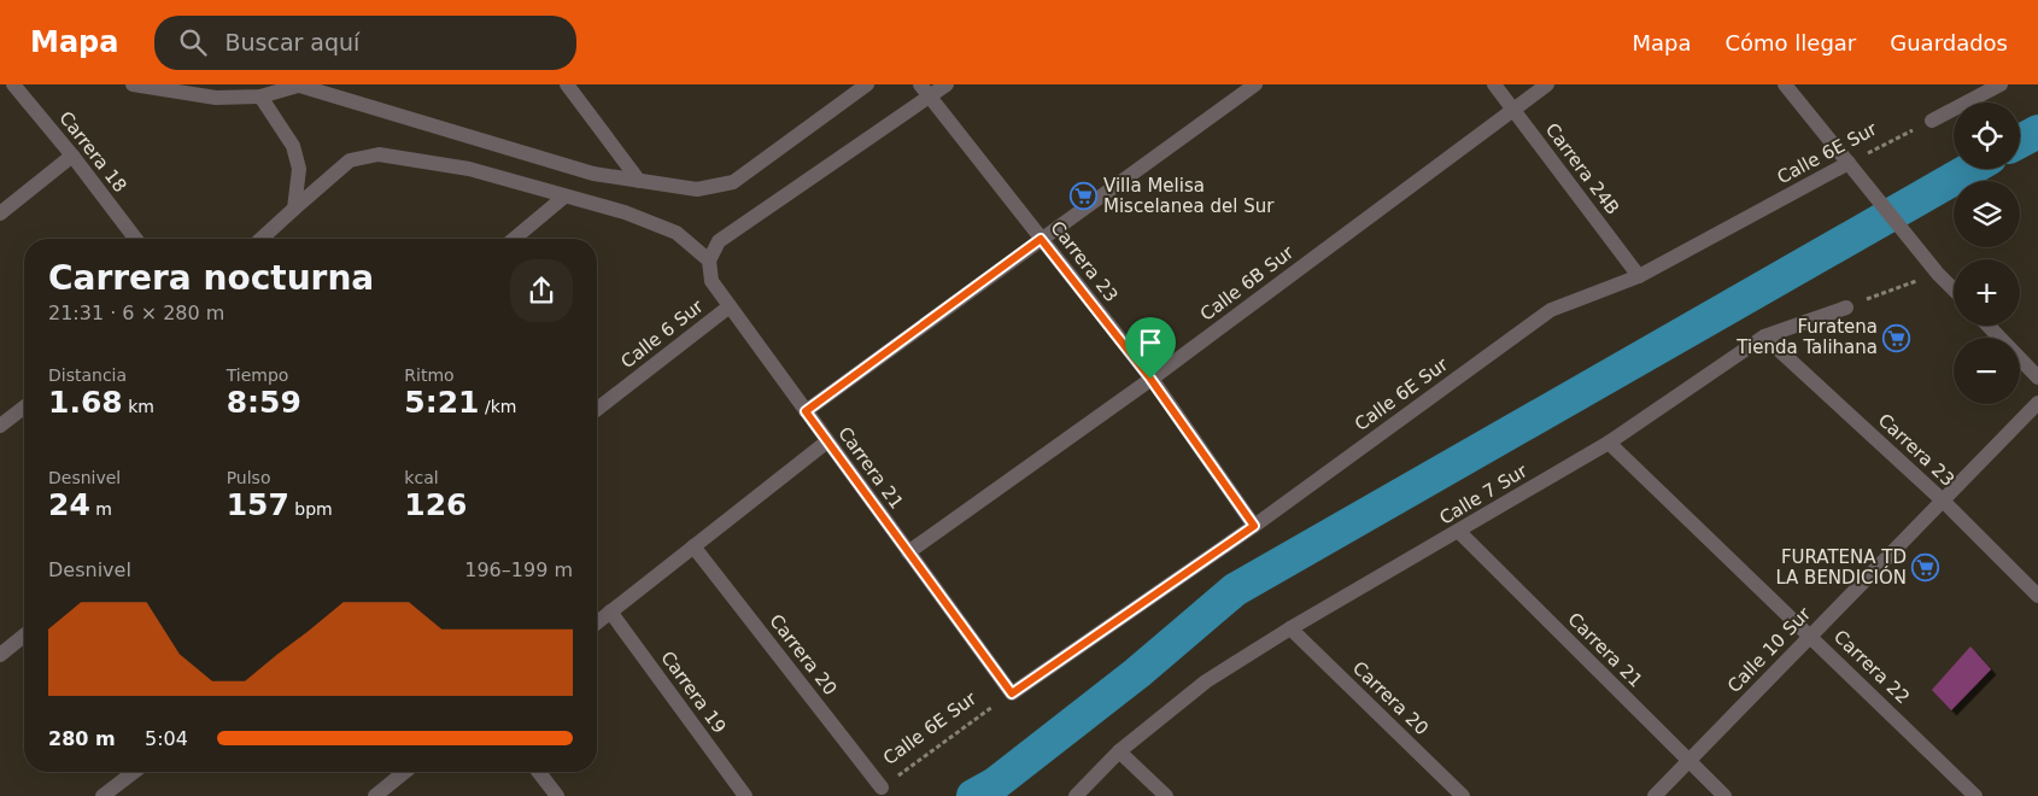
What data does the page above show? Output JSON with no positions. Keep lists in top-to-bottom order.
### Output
{
  "streets": {
    "street": [
      "Carrera 18",
      "Calle 6E Sur",
      "Carrera 24B",
      "Carrera 23",
      "Calle 6B Sur",
      "Calle 6 Sur",
      "Carrera 21",
      "Calle 7 Sur",
      "Calle 10 Sur",
      "Carrera 20",
      "Carrera 22",
      "Carrera 19"
    ]
  },
  "crossings": [
    ["Calle 6E Sur", "Carrera 24B"],
    ["Calle 6E Sur", "Carrera 23"],
    ["Calle 6E Sur", "Carrera 21"],
    ["Calle 6E Sur", "Carrera 20"],
    ["Carrera 24B", "Calle 6B Sur"],
    ["Carrera 23", "Calle 6B Sur"],
    ["Carrera 23", "Calle 7 Sur"],
    ["Carrera 23", "Calle 10 Sur"],
    ["Calle 6B Sur", "Carrera 21"],
    ["Calle 6 Sur", "Carrera 21"],
    ["Carrera 21", "Calle 7 Sur"],
    ["Carrera 21", "Calle 10 Sur"],
    ["Calle 7 Sur", "Carrera 20"],
    ["Calle 7 Sur", "Carrera 22"],
    ["Calle 10 Sur", "Carrera 22"]
  ],
  "places": {
    "supermarket": ["Villa Melisa Miscelanea del Sur", "Furatena Tienda Talihana", "FURATENA TD LA BENDICIÓN"]
  },
  "page": {
    "header": "Mapa",
    "search": "Buscar aquí",
    "nav": ["Mapa", "Cómo llegar", "Guardados"],
    "map_buttons": ["+", "−"],
    "heading": ["Carrera nocturna", "21:31 · 6 × 280 m"],
    "stats": [
      ["Distancia", "1.68 km"],
      ["Tiempo", "8:59"],
      ["Ritmo", "5:21 /km"],
      ["Desnivel", "24 m"],
      ["Pulso", "157 bpm"],
      ["kcal", "126"]
    ],
    "chart": ["Desnivel", "196–199 m"],
    "list": [
      {
        "name": "280 m",
        "note": "5:04"
      }
    ]
  }
}
